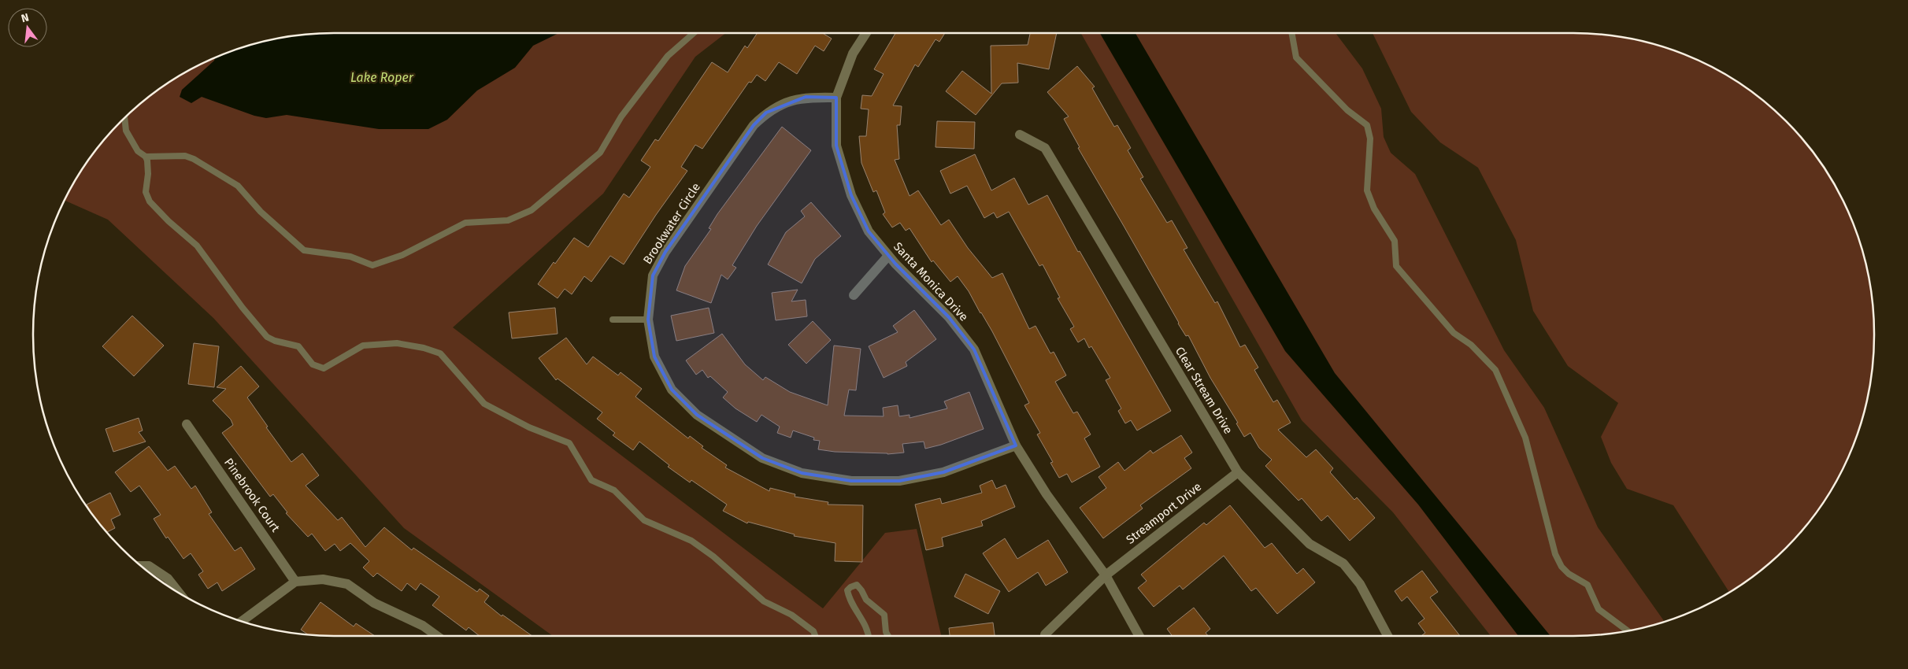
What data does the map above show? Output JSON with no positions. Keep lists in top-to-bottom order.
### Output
{
  "streets": {
    "street": [
      "Brookwater Circle",
      "Santa Monica Drive",
      "Clear Stream Drive",
      "Pinebrook Court",
      "Streamport Drive"
    ]
  },
  "crossings": [
    ["Brookwater Circle", "Santa Monica Drive"],
    ["Santa Monica Drive", "Streamport Drive"],
    ["Clear Stream Drive", "Streamport Drive"]
  ],
  "water": ["Lake Roper"],
  "north": "top"
}
